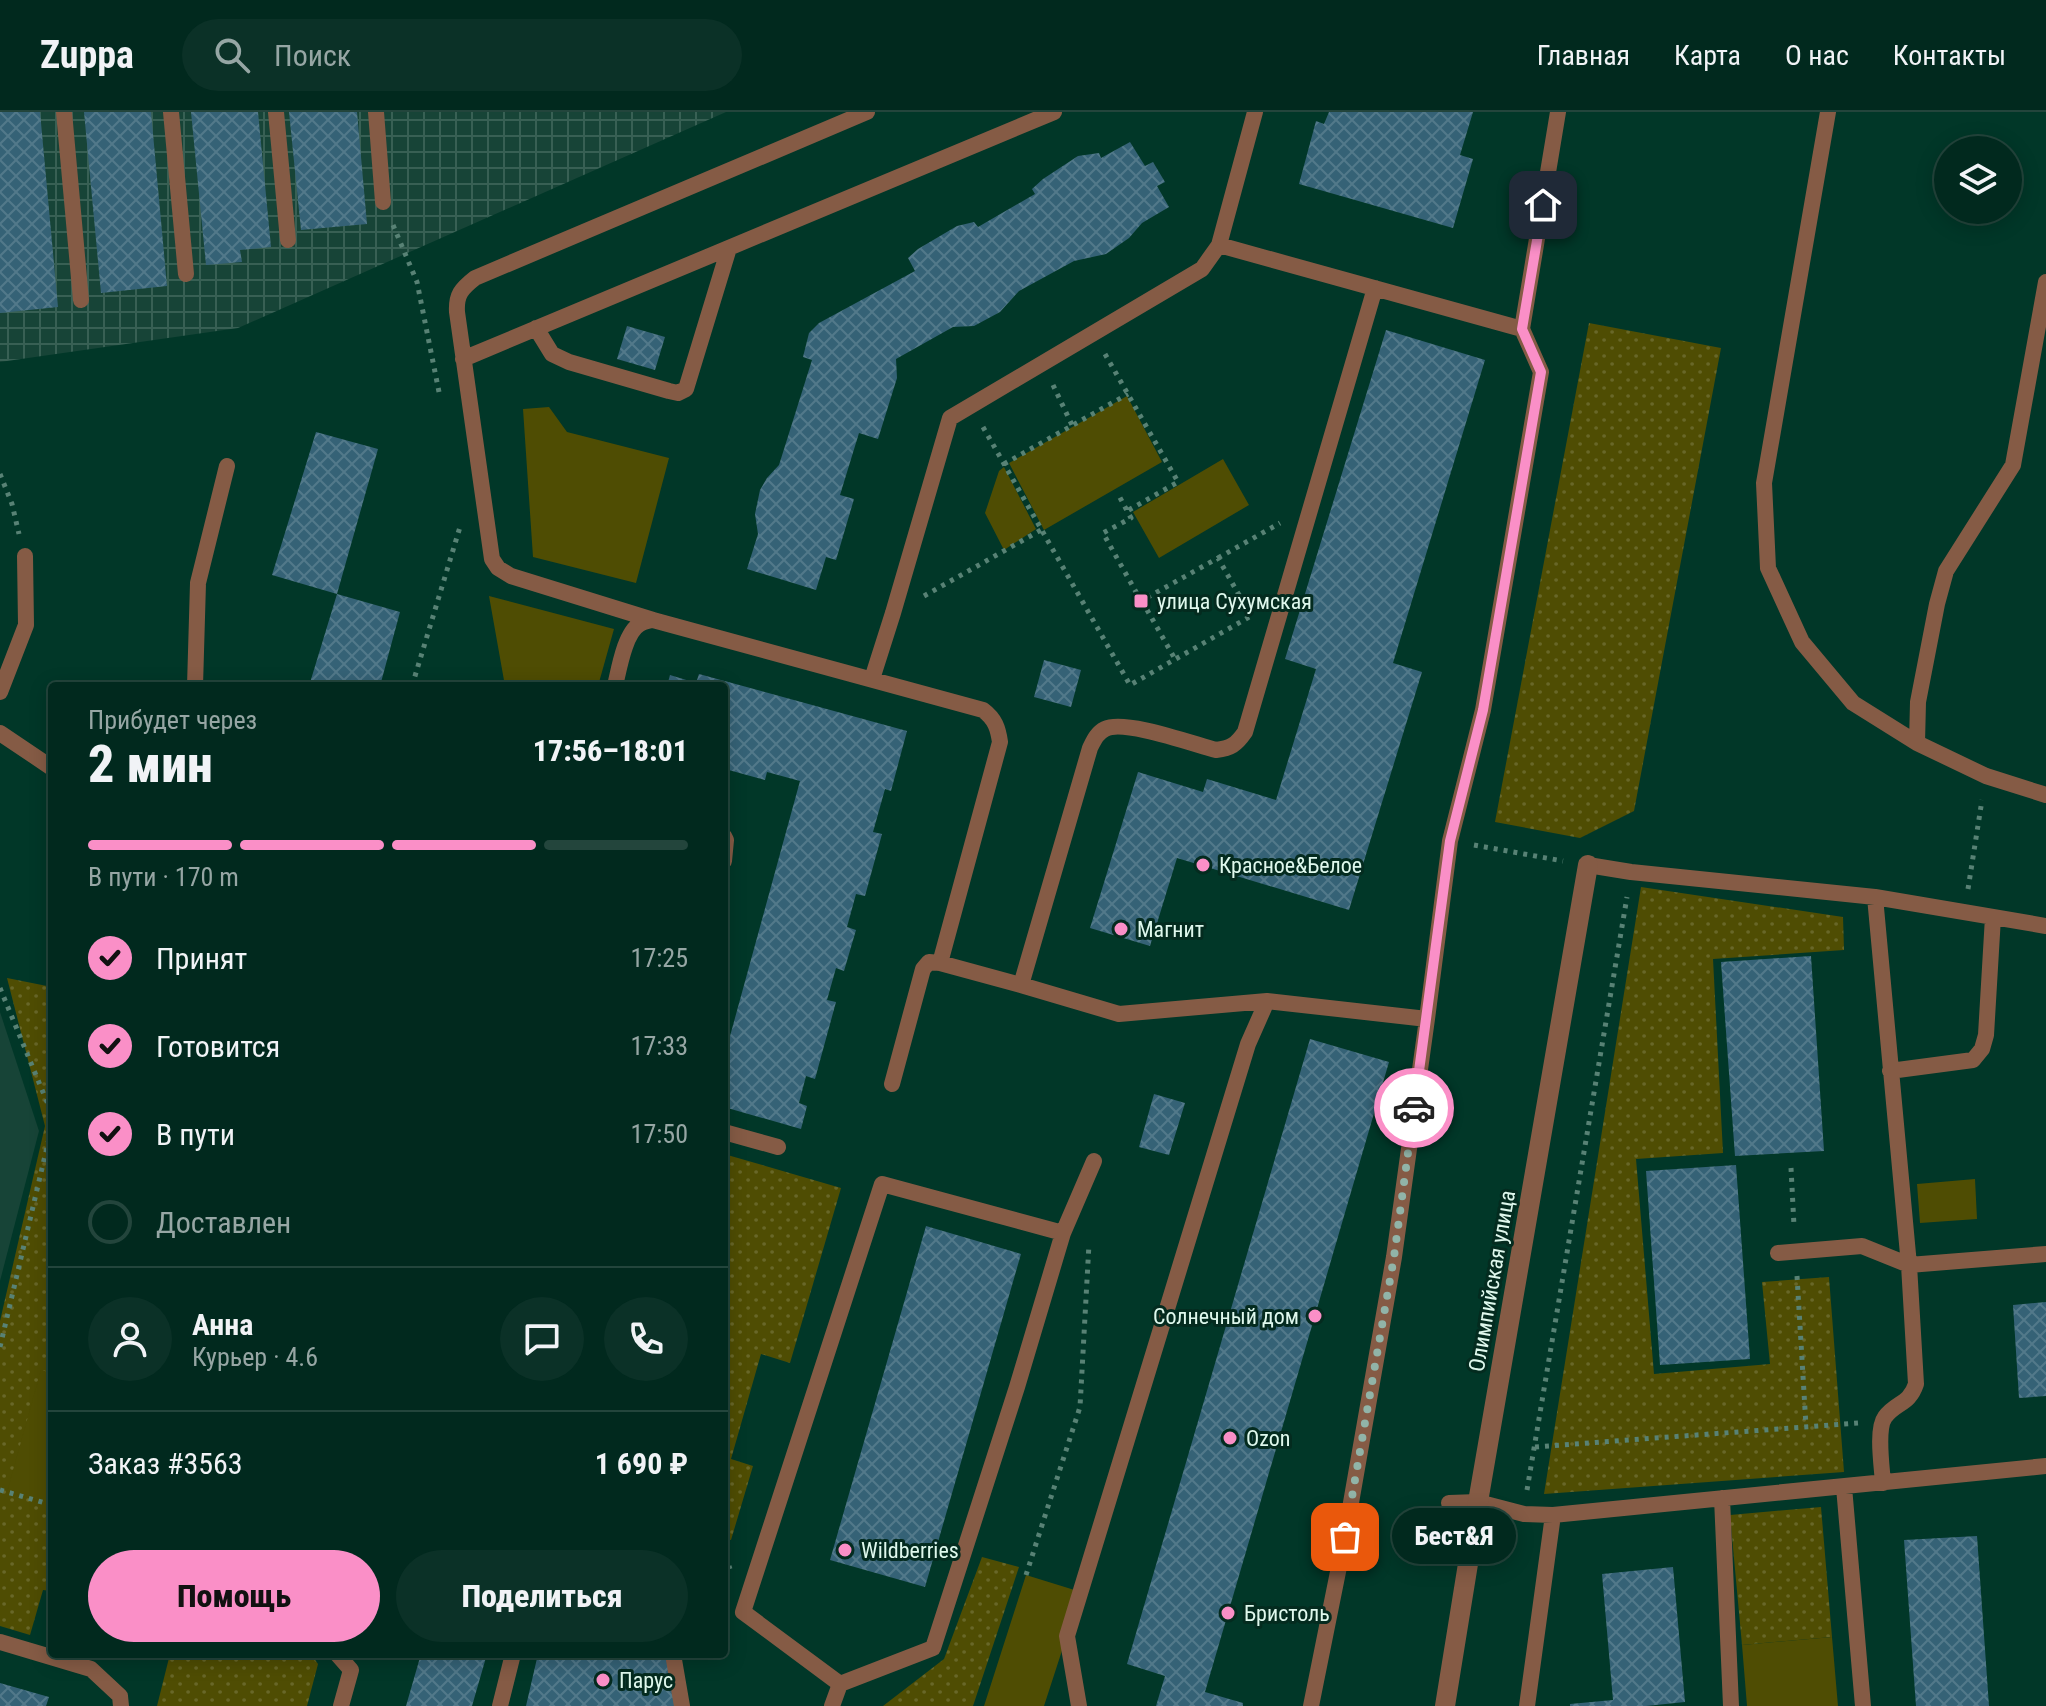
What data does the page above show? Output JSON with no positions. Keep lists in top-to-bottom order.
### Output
{
  "streets": {
    "street": ["Олимпийская улица"]
  },
  "places": {
    "transit": ["улица Сухумская"],
    "other": [
      "Красное&Белое",
      "Магнит",
      "Солнечный дом",
      "Ozon",
      "Бест&Я",
      "Wildberries",
      "Бристоль",
      "Парус"
    ]
  },
  "page": {
    "header": "Zuppa",
    "search": "Поиск",
    "nav": [
      "Главная",
      "Карта",
      "О нас",
      "Контакты"
    ],
    "heading": ["2 мин", "Прибудет через", "17:56–18:01"],
    "panel": [
      "Анна",
      "Курьер · 4.6",
      "Заказ #3563",
      "1 690 ₽"
    ],
    "bar": "В пути · 170 m",
    "list": [
      ["Принят", "17:25"],
      ["Готовится", "17:33"],
      ["В пути", "17:50"],
      "Доставлен"
    ],
    "bubble": "Бест&Я",
    "buttons": ["Помощь", "Поделиться"]
  }
}
